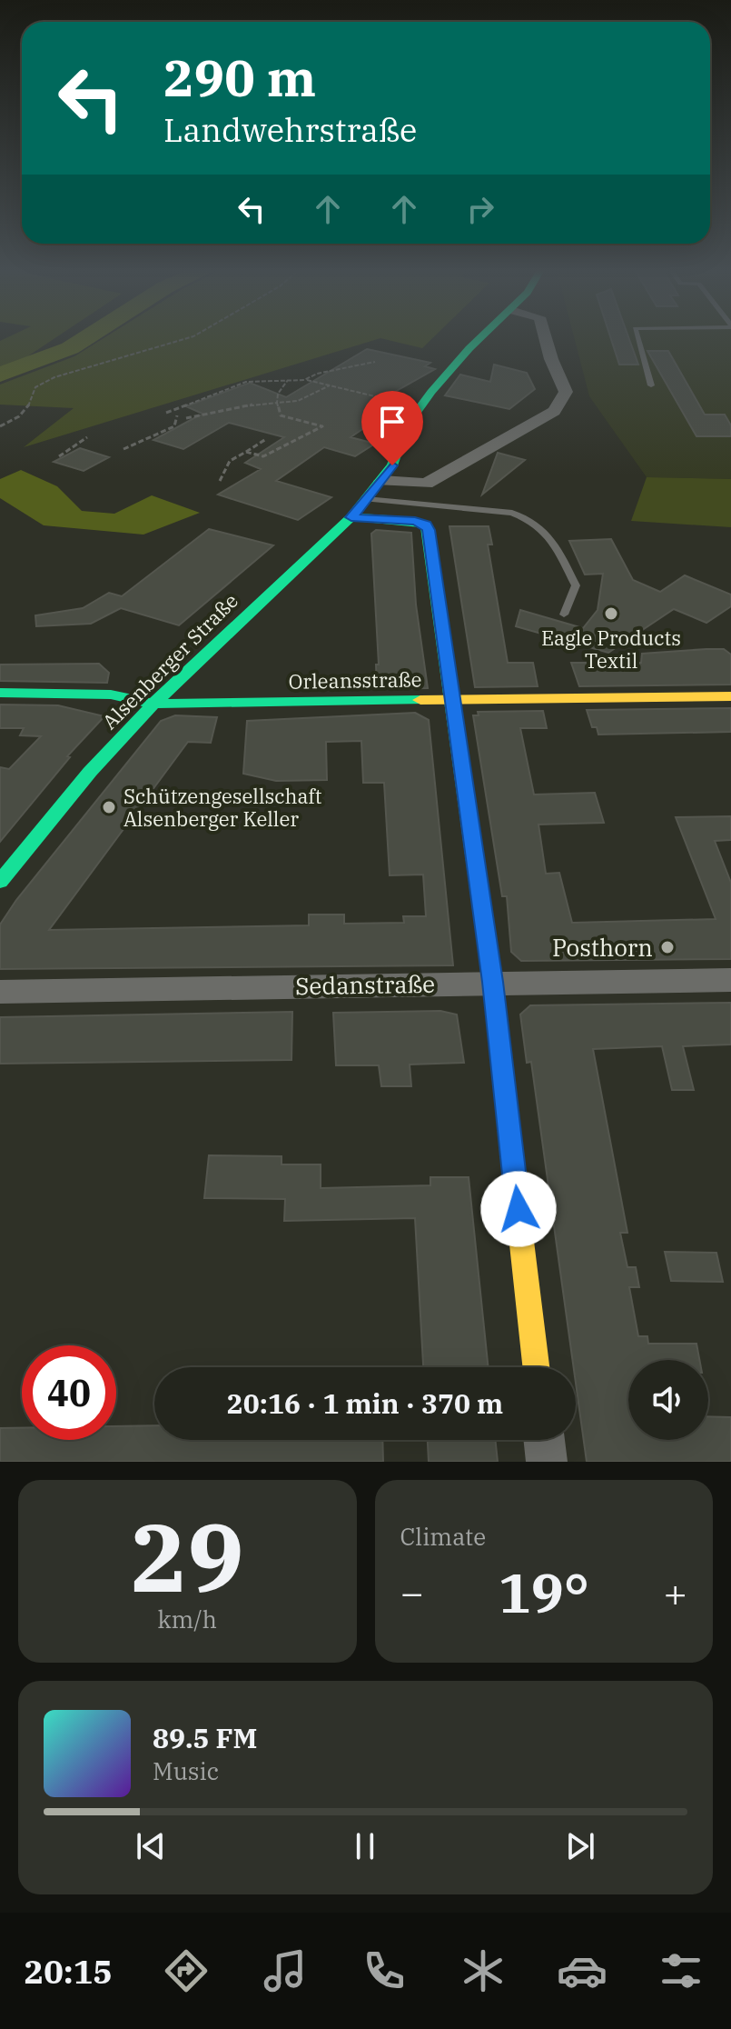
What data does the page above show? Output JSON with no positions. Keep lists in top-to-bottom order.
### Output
{
  "streets": {
    "street": ["Alsenberger Straße", "Orleansstraße", "Sedanstraße"]
  },
  "crossings": [
    ["Alsenberger Straße", "Orleansstraße"]
  ],
  "places": ["Eagle Products Textil", "Schützengesellschaft Alsenberger Keller", "Posthorn"],
  "page": {
    "turn": ["290 m", "Landwehrstraße"],
    "limit": "40",
    "trip": "20:16 · 1 min · 370 m",
    "tile": [
      ["29", "km/h"],
      "Climate"
    ],
    "heat": ["−", "19°", "+"],
    "song": ["89.5 FM", "Music"],
    "tabs": "20:15"
  }
}
